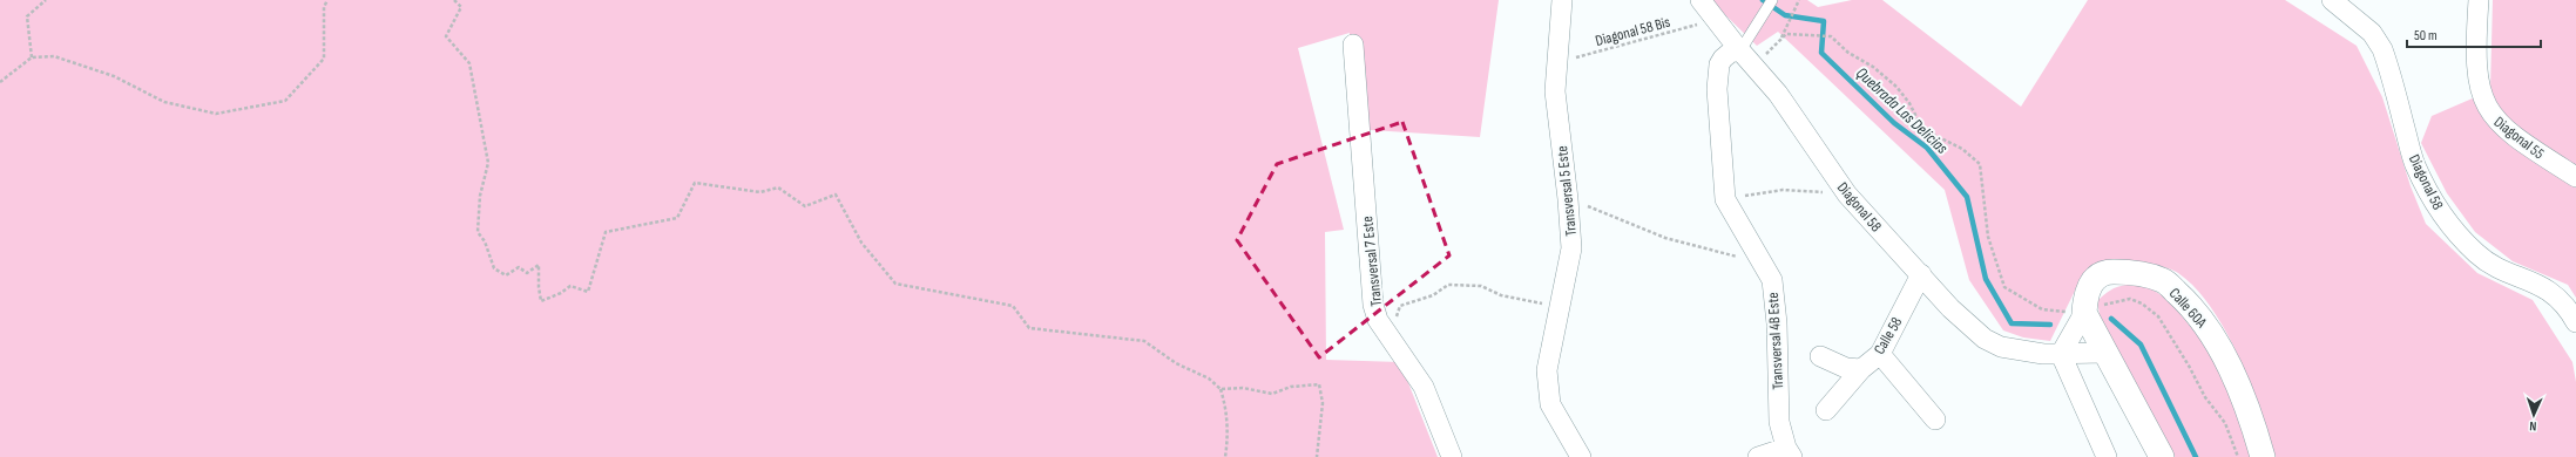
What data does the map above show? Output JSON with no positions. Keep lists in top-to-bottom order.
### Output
{
  "streets": {
    "street": [
      "Diagonal 55",
      "Diagonal 58",
      "Transversal 5 Este",
      "Transversal 7 Este",
      "Calle 60A",
      "Calle 58",
      "Transversal 4B Este"
    ],
    "path": ["Diagonal 58 Bis"]
  },
  "crossings": [
    ["Diagonal 58 Bis", "Diagonal 58"],
    ["Diagonal 58 Bis", "Transversal 5 Este"],
    ["Diagonal 58", "Calle 58"],
    ["Diagonal 58", "Transversal 4B Este"]
  ],
  "water": ["Quebrada Las Delicias"],
  "scale_bar": "50 m",
  "north": "bottom"
}
